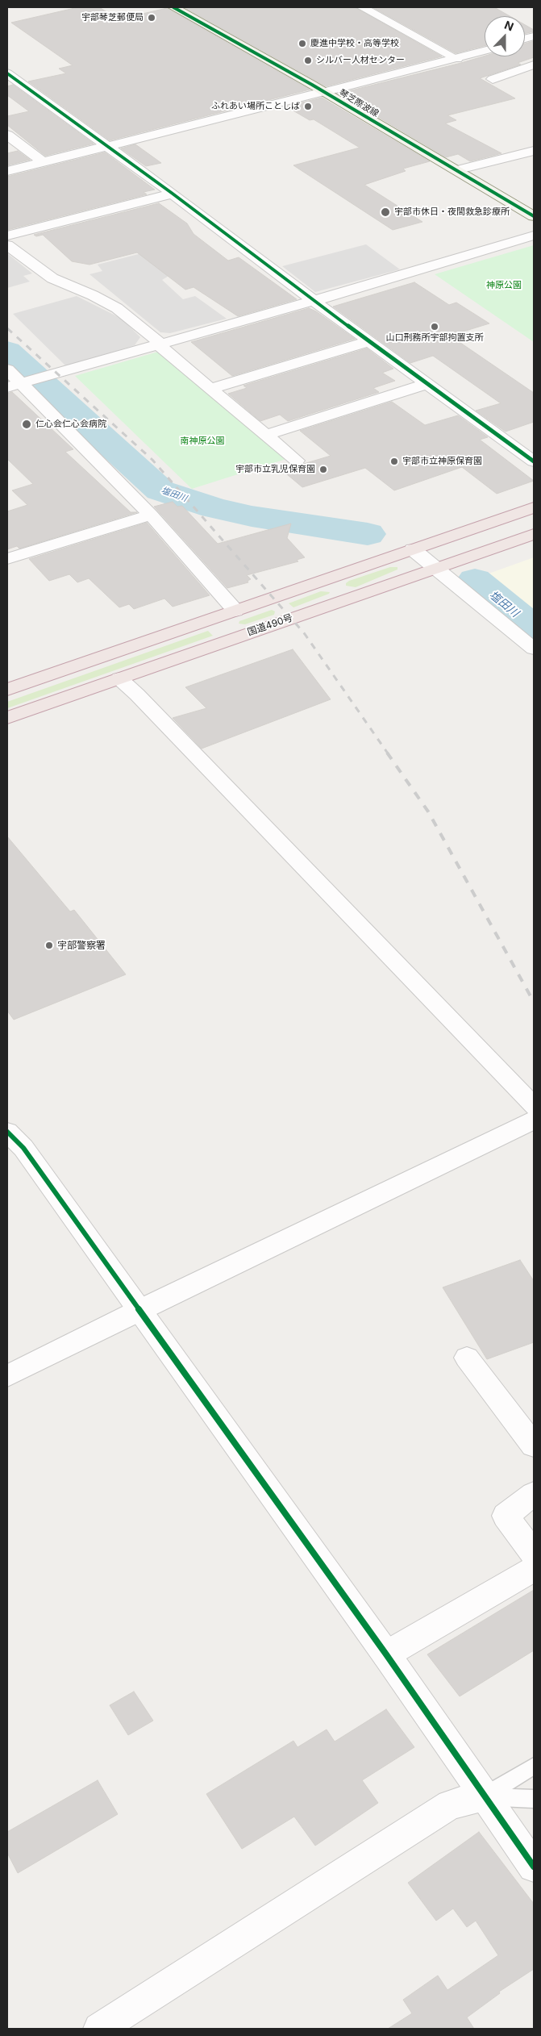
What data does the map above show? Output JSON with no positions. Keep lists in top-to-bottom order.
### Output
{
  "streets": {
    "highway": ["国道490号"],
    "main road": ["琴芝際波線"]
  },
  "water": ["塩田川"],
  "parks": ["神原公園", "南神原公園"],
  "places": [
    "宇部琴芝郵便局",
    "慶進中学校・高等学校",
    "シルバー人材センター",
    "ふれあい場所ことしば",
    "宇部市休日・夜間救急診療所",
    "山口刑務所宇部拘置支所",
    "仁心会仁心会病院",
    "宇部市立神原保育園",
    "宇部市立乳児保育園",
    "宇部警察署"
  ],
  "north": "top"
}
